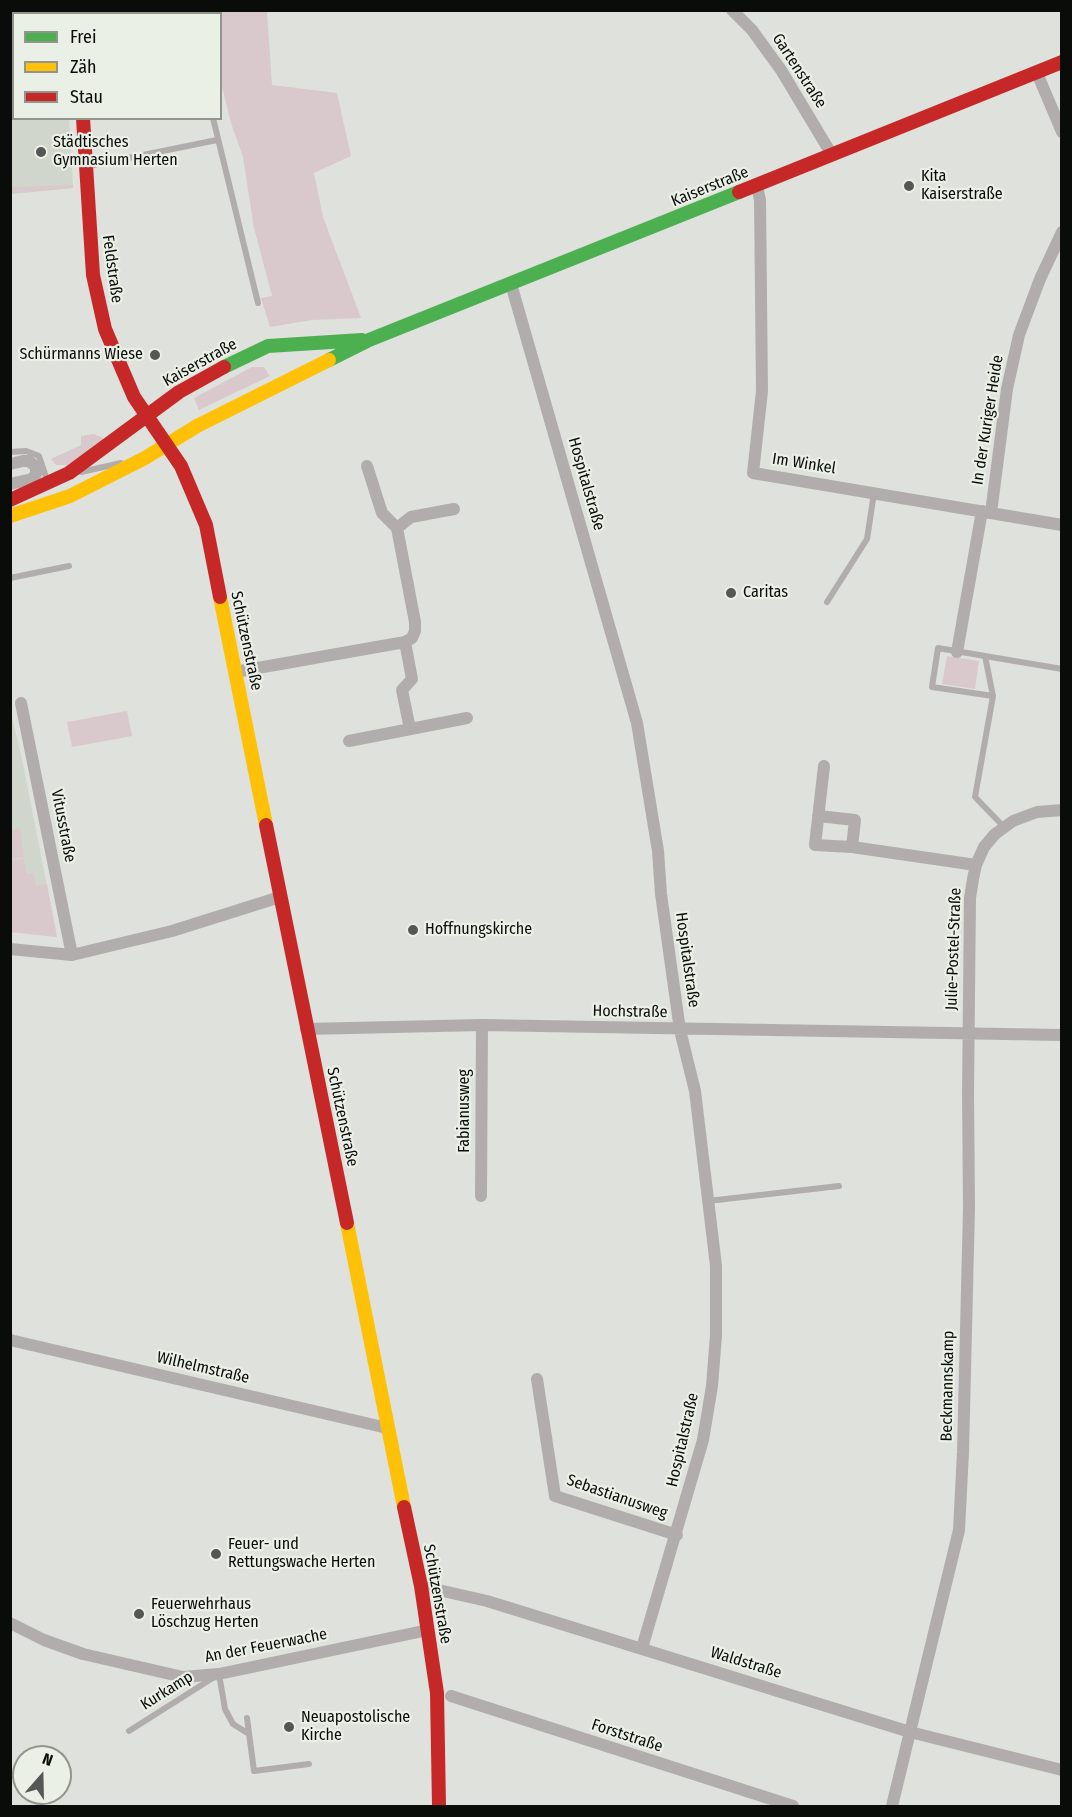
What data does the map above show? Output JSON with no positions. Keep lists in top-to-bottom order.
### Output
{
  "streets": {
    "main road": ["Kaiserstraße", "Feldstraße", "Schützenstraße"],
    "street": [
      "Gartenstraße",
      "In der Kuriger Heide",
      "Im Winkel",
      "Hospitalstraße",
      "Vitusstraße",
      "Julie-Postel-Straße",
      "Hochstraße",
      "Fabianusweg",
      "Wilhelmstraße",
      "Beckmannskamp",
      "Sebastianusweg",
      "An der Feuerwache",
      "Waldstraße",
      "Forststraße"
    ],
    "lane": ["Kurkamp"]
  },
  "crossings": [
    ["Gartenstraße", "Kaiserstraße"],
    ["Kaiserstraße", "Feldstraße"],
    ["Kaiserstraße", "Im Winkel"],
    ["Kaiserstraße", "Hospitalstraße"],
    ["Kaiserstraße", "Schützenstraße"],
    ["Feldstraße", "Schützenstraße"],
    ["In der Kuriger Heide", "Im Winkel"],
    ["Hospitalstraße", "Hochstraße"],
    ["Hospitalstraße", "Sebastianusweg"],
    ["Hospitalstraße", "Waldstraße"],
    ["Schützenstraße", "Hochstraße"],
    ["Schützenstraße", "Wilhelmstraße"],
    ["Schützenstraße", "An der Feuerwache"],
    ["Schützenstraße", "Waldstraße"],
    ["Julie-Postel-Straße", "Hochstraße"],
    ["Julie-Postel-Straße", "Beckmannskamp"],
    ["Hochstraße", "Fabianusweg"],
    ["Hochstraße", "Beckmannskamp"],
    ["Beckmannskamp", "Waldstraße"],
    ["An der Feuerwache", "Kurkamp"]
  ],
  "places": [
    "Städtisches Gymnasium Herten",
    "Kita Kaiserstraße",
    "Schürmanns Wiese",
    "Caritas",
    "Hoffnungskirche",
    "Feuer- und Rettungswache Herten",
    "Feuerwehrhaus Löschzug Herten",
    "Neuapostolische Kirche"
  ],
  "legend": ["Frei", "Zäh", "Stau"],
  "north": "top"
}
